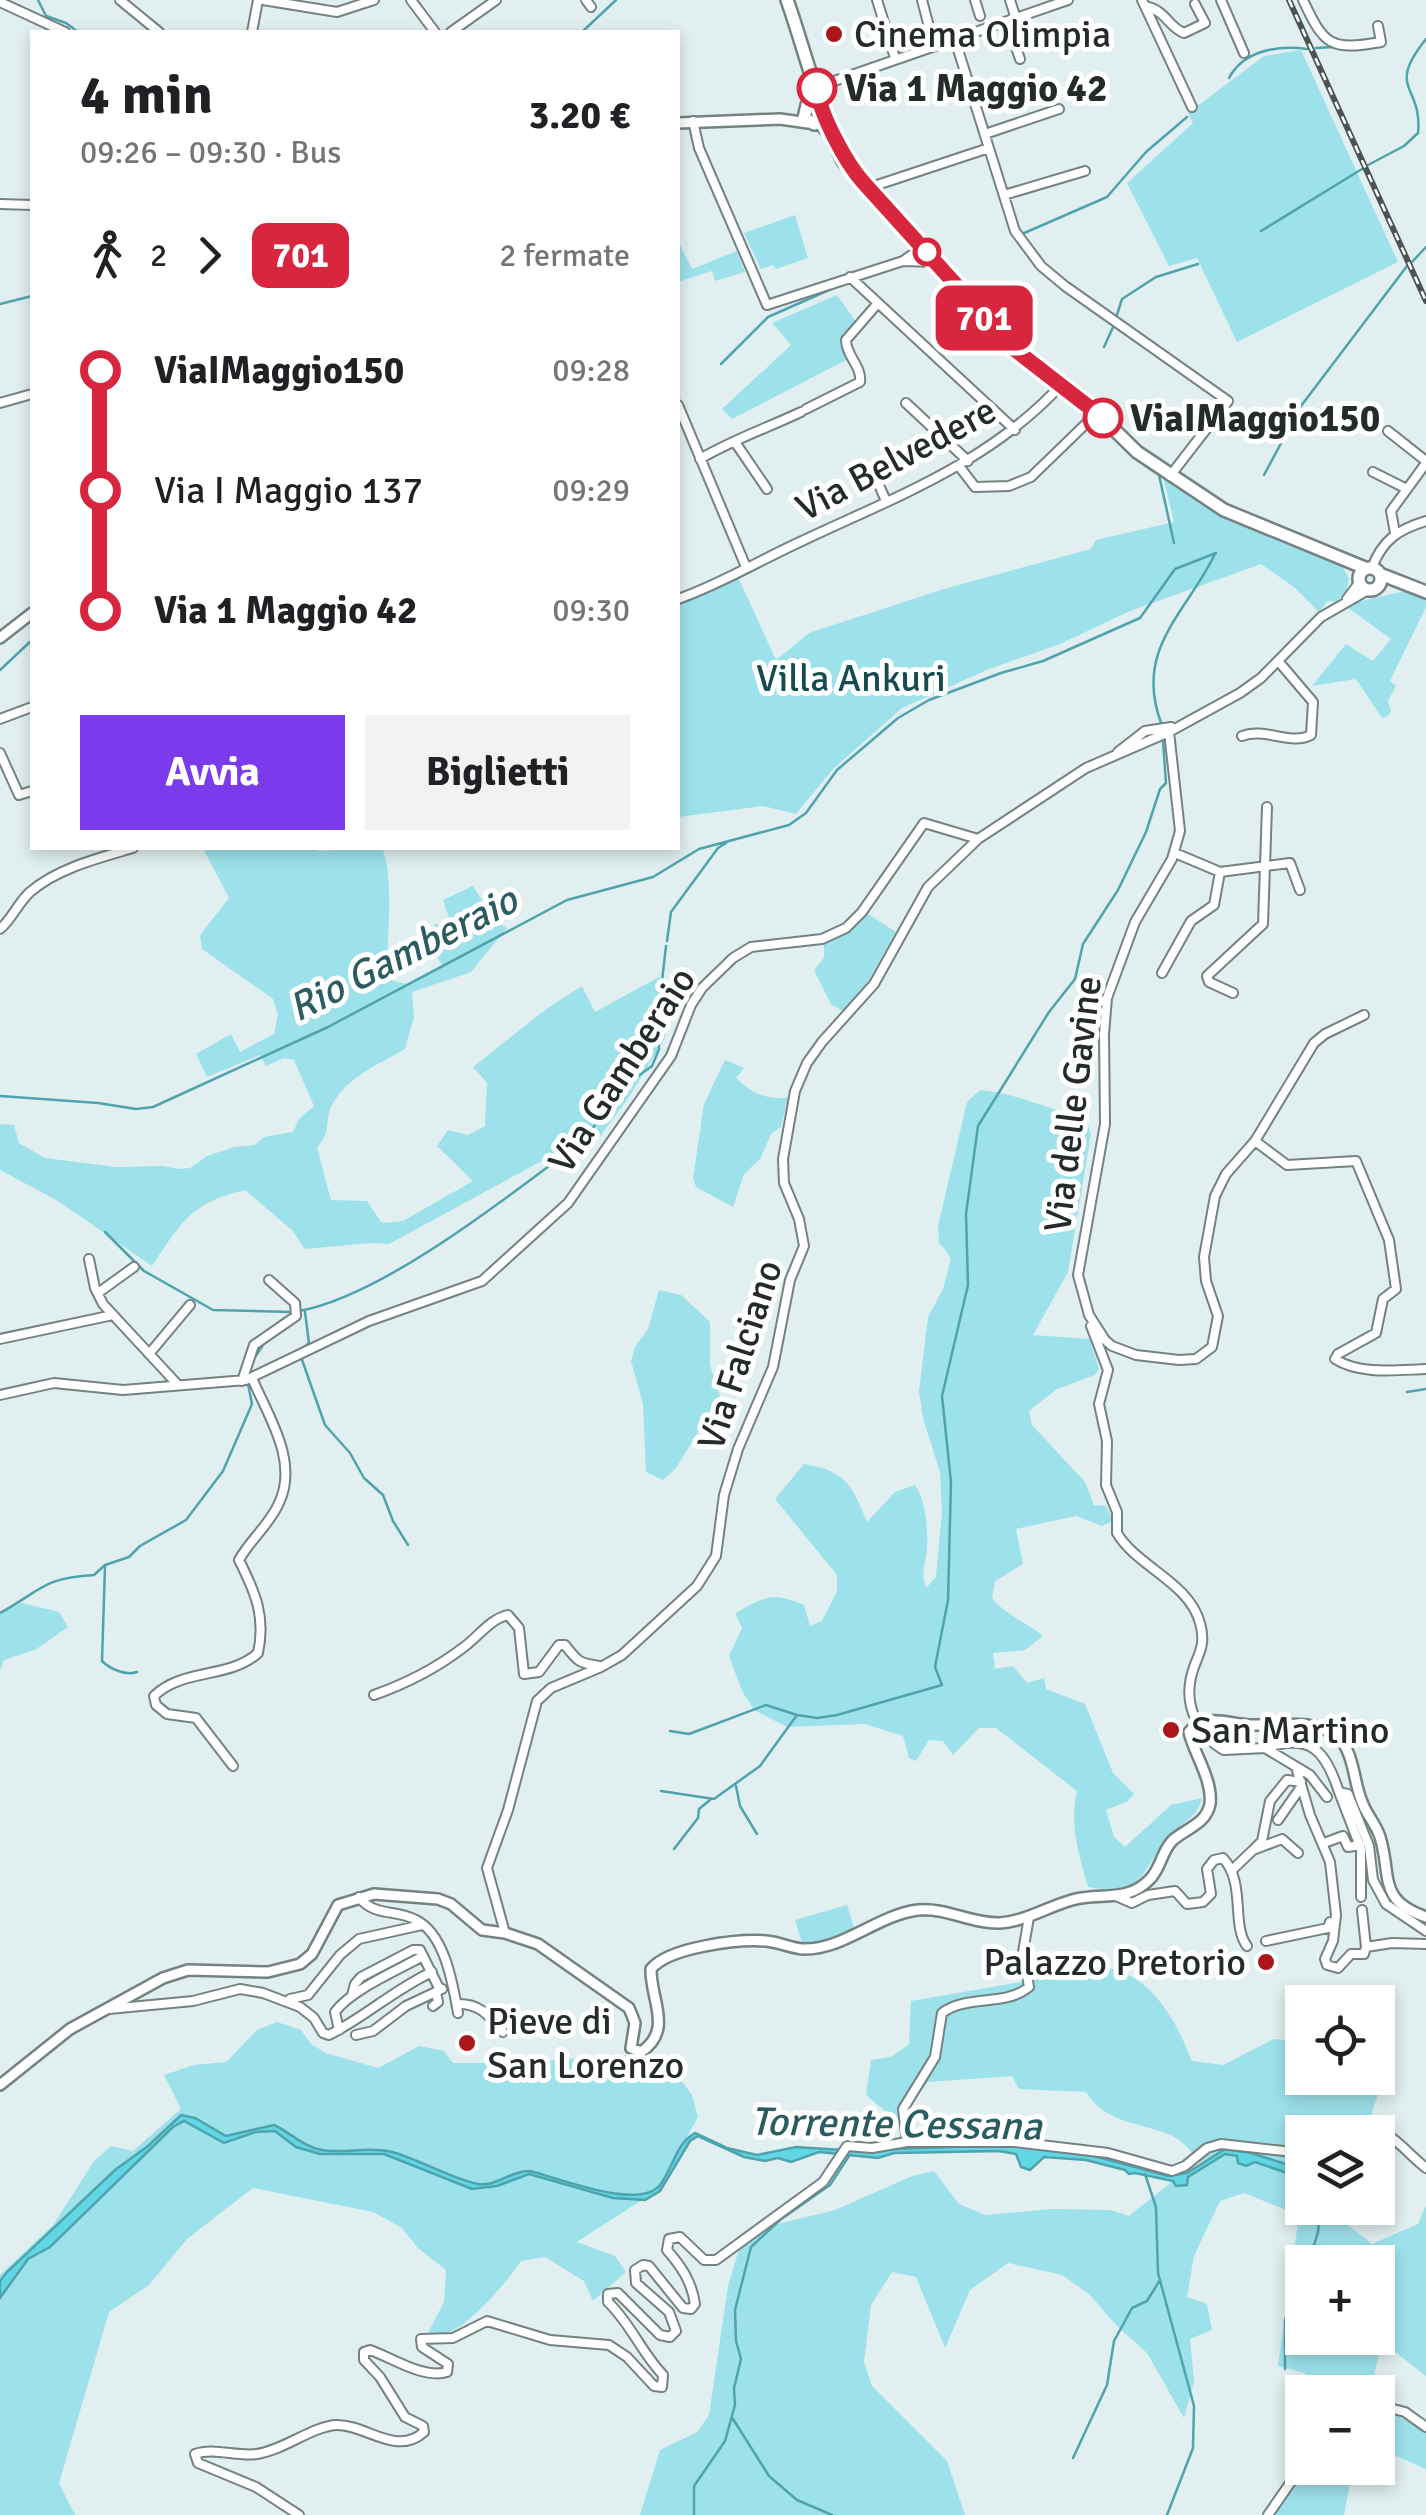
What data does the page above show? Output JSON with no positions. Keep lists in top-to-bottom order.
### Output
{
  "streets": {
    "street": [
      "Via Belvedere",
      "Via Gamberaio",
      "Via delle Gavine",
      "Via Falciano"
    ]
  },
  "crossings": [
    ["Via Gamberaio", "Via Falciano"],
    ["Via delle Gavine", "Via Falciano"]
  ],
  "water": ["Rio Gamberaio", "Torrente Cessana"],
  "parks": ["Villa Ankuri"],
  "places": [
    "Cinema Olimpia",
    "Via 1 Maggio 42",
    "ViaIMaggio150",
    "San Martino",
    "Palazzo Pretorio",
    "Pieve di San Lorenzo"
  ],
  "lines": ["bus line 701"],
  "page": {
    "on_map": "701",
    "heading": ["4 min", "09:26 – 09:30 · Bus", "3.20 €"],
    "legs": ["2", "701", "2 fermate"],
    "list": [
      {
        "name": "ViaIMaggio150",
        "value": "09:28"
      },
      {
        "name": "Via I Maggio 137",
        "value": "09:29"
      },
      {
        "name": "Via 1 Maggio 42",
        "value": "09:30"
      }
    ],
    "buttons": ["Avvia", "Biglietti"],
    "map_buttons": ["+", "−"]
  }
}
